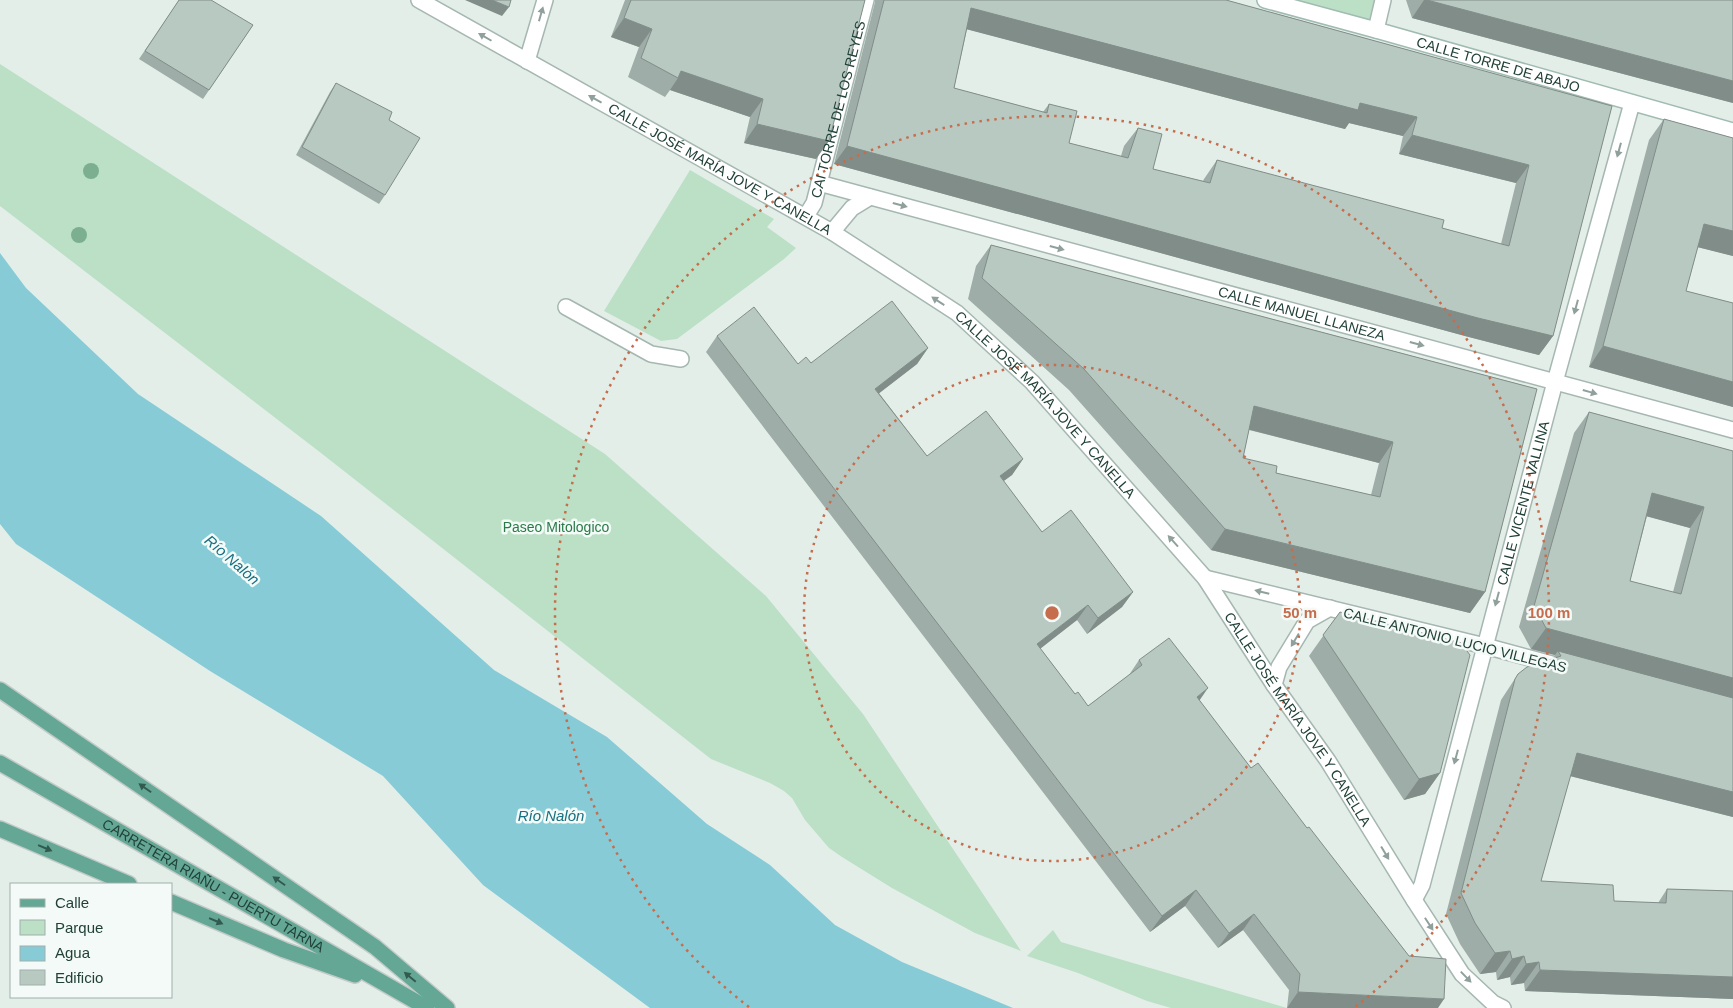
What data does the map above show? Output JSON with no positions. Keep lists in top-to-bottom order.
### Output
{
  "streets": {
    "main road": ["CARRETERA RIAÑU - PUERTU TARNA"],
    "street": [
      "CALLE TORRE DE ABAJO",
      "CAI TORRE DE LOS REYES",
      "CALLE JOSÉ MARÍA JOVE Y CANELLA",
      "CALLE MANUEL LLANEZA",
      "CALLE VICENTE VALLINA",
      "CALLE ANTONIO LUCIO VILLEGAS"
    ]
  },
  "crossings": [
    ["CALLE TORRE DE ABAJO", "CALLE VICENTE VALLINA"],
    ["CAI TORRE DE LOS REYES", "CALLE JOSÉ MARÍA JOVE Y CANELLA"],
    ["CAI TORRE DE LOS REYES", "CALLE MANUEL LLANEZA"],
    ["CALLE JOSÉ MARÍA JOVE Y CANELLA", "CALLE VICENTE VALLINA"],
    ["CALLE JOSÉ MARÍA JOVE Y CANELLA", "CALLE ANTONIO LUCIO VILLEGAS"],
    ["CALLE MANUEL LLANEZA", "CALLE VICENTE VALLINA"],
    ["CALLE VICENTE VALLINA", "CALLE ANTONIO LUCIO VILLEGAS"]
  ],
  "one_way": ["CALLE MANUEL LLANEZA", "CALLE VICENTE VALLINA"],
  "water": ["Río Nalón"],
  "parks": ["Paseo Mitologico"],
  "legend": [
    "Calle",
    "Parque",
    "Agua",
    "Edificio"
  ],
  "rings": ["50 m", "100 m"]
}
